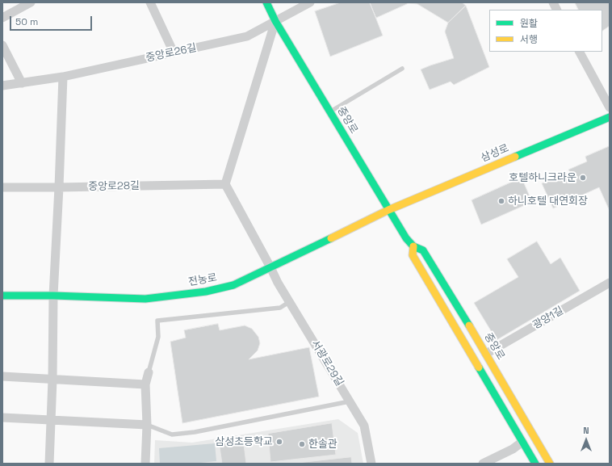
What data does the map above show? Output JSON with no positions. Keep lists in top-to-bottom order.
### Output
{
  "streets": {
    "main road": ["중앙로", "삼성로", "전농로"],
    "street": [
      "중앙로26길",
      "중앙로28길",
      "광양1길",
      "서광로29길"
    ]
  },
  "crossings": [
    ["중앙로26길", "중앙로"],
    ["중앙로", "삼성로"],
    ["중앙로", "전농로"],
    ["중앙로", "광양1길"],
    ["삼성로", "전농로"],
    ["전농로", "서광로29길"]
  ],
  "places": [
    "호텔하니크라운",
    "하니호텔 대연회장",
    "삼성초등학교",
    "한솔관"
  ],
  "legend": ["원활", "서행"],
  "scale_bar": "50 m",
  "north": "top"
}
